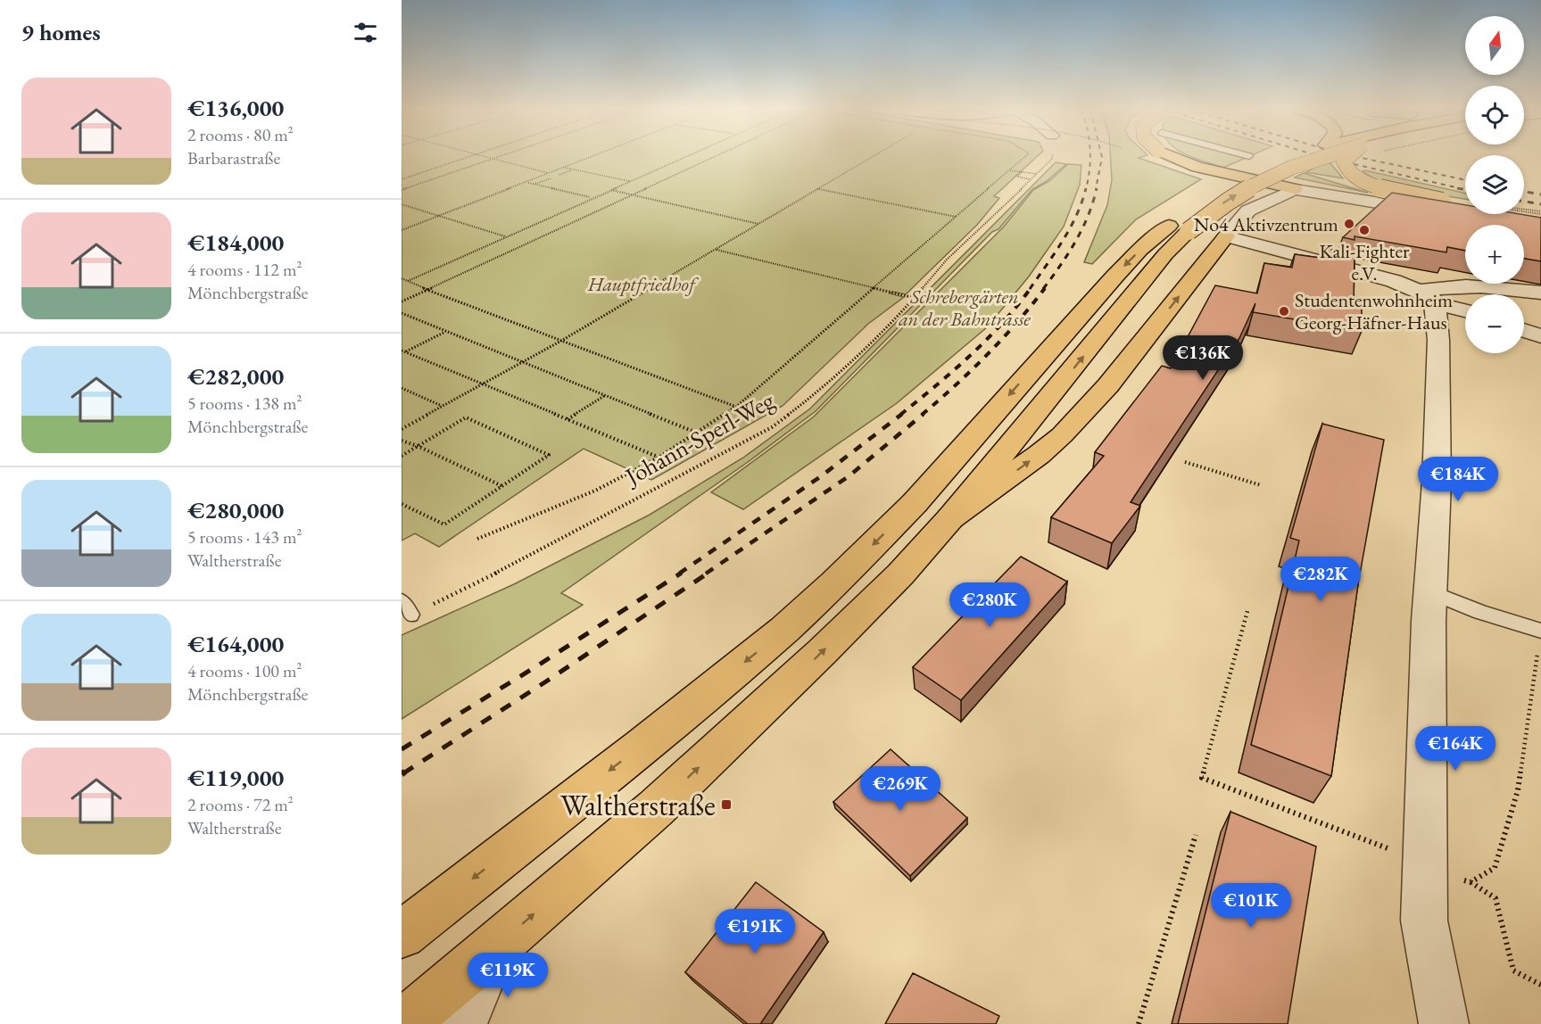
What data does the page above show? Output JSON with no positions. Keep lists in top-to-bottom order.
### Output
{
  "streets": {
    "path": ["Johann-Sperl-Weg"]
  },
  "parks": ["Hauptfriedhof", "Schrebergärten an der Bahntrasse"],
  "places": {
    "other": ["No4 Aktivzentrum", "Kali-Fighter e.V.", "Studentenwohnheim Georg-Häfner-Haus"],
    "transit": ["Waltherstraße"]
  },
  "north": "top",
  "page": {
    "heading": "9 homes",
    "map_buttons": ["+", "−"],
    "list": [
      {
        "name": "€136,000",
        "note": "2 rooms · 80 m² · Barbarastraße"
      },
      {
        "name": "€184,000",
        "note": "4 rooms · 112 m² · Mönchbergstraße"
      },
      {
        "name": "€282,000",
        "note": "5 rooms · 138 m² · Mönchbergstraße"
      },
      {
        "name": "€280,000",
        "note": "5 rooms · 143 m² · Waltherstraße"
      },
      {
        "name": "€164,000",
        "note": "4 rooms · 100 m² · Mönchbergstraße"
      },
      {
        "name": "€119,000",
        "note": "2 rooms · 72 m² · Waltherstraße"
      }
    ],
    "price": [
      "€136K",
      "€184K",
      "€282K",
      "€280K",
      "€164K",
      "€269K",
      "€101K",
      "€191K",
      "€119K"
    ]
  }
}
